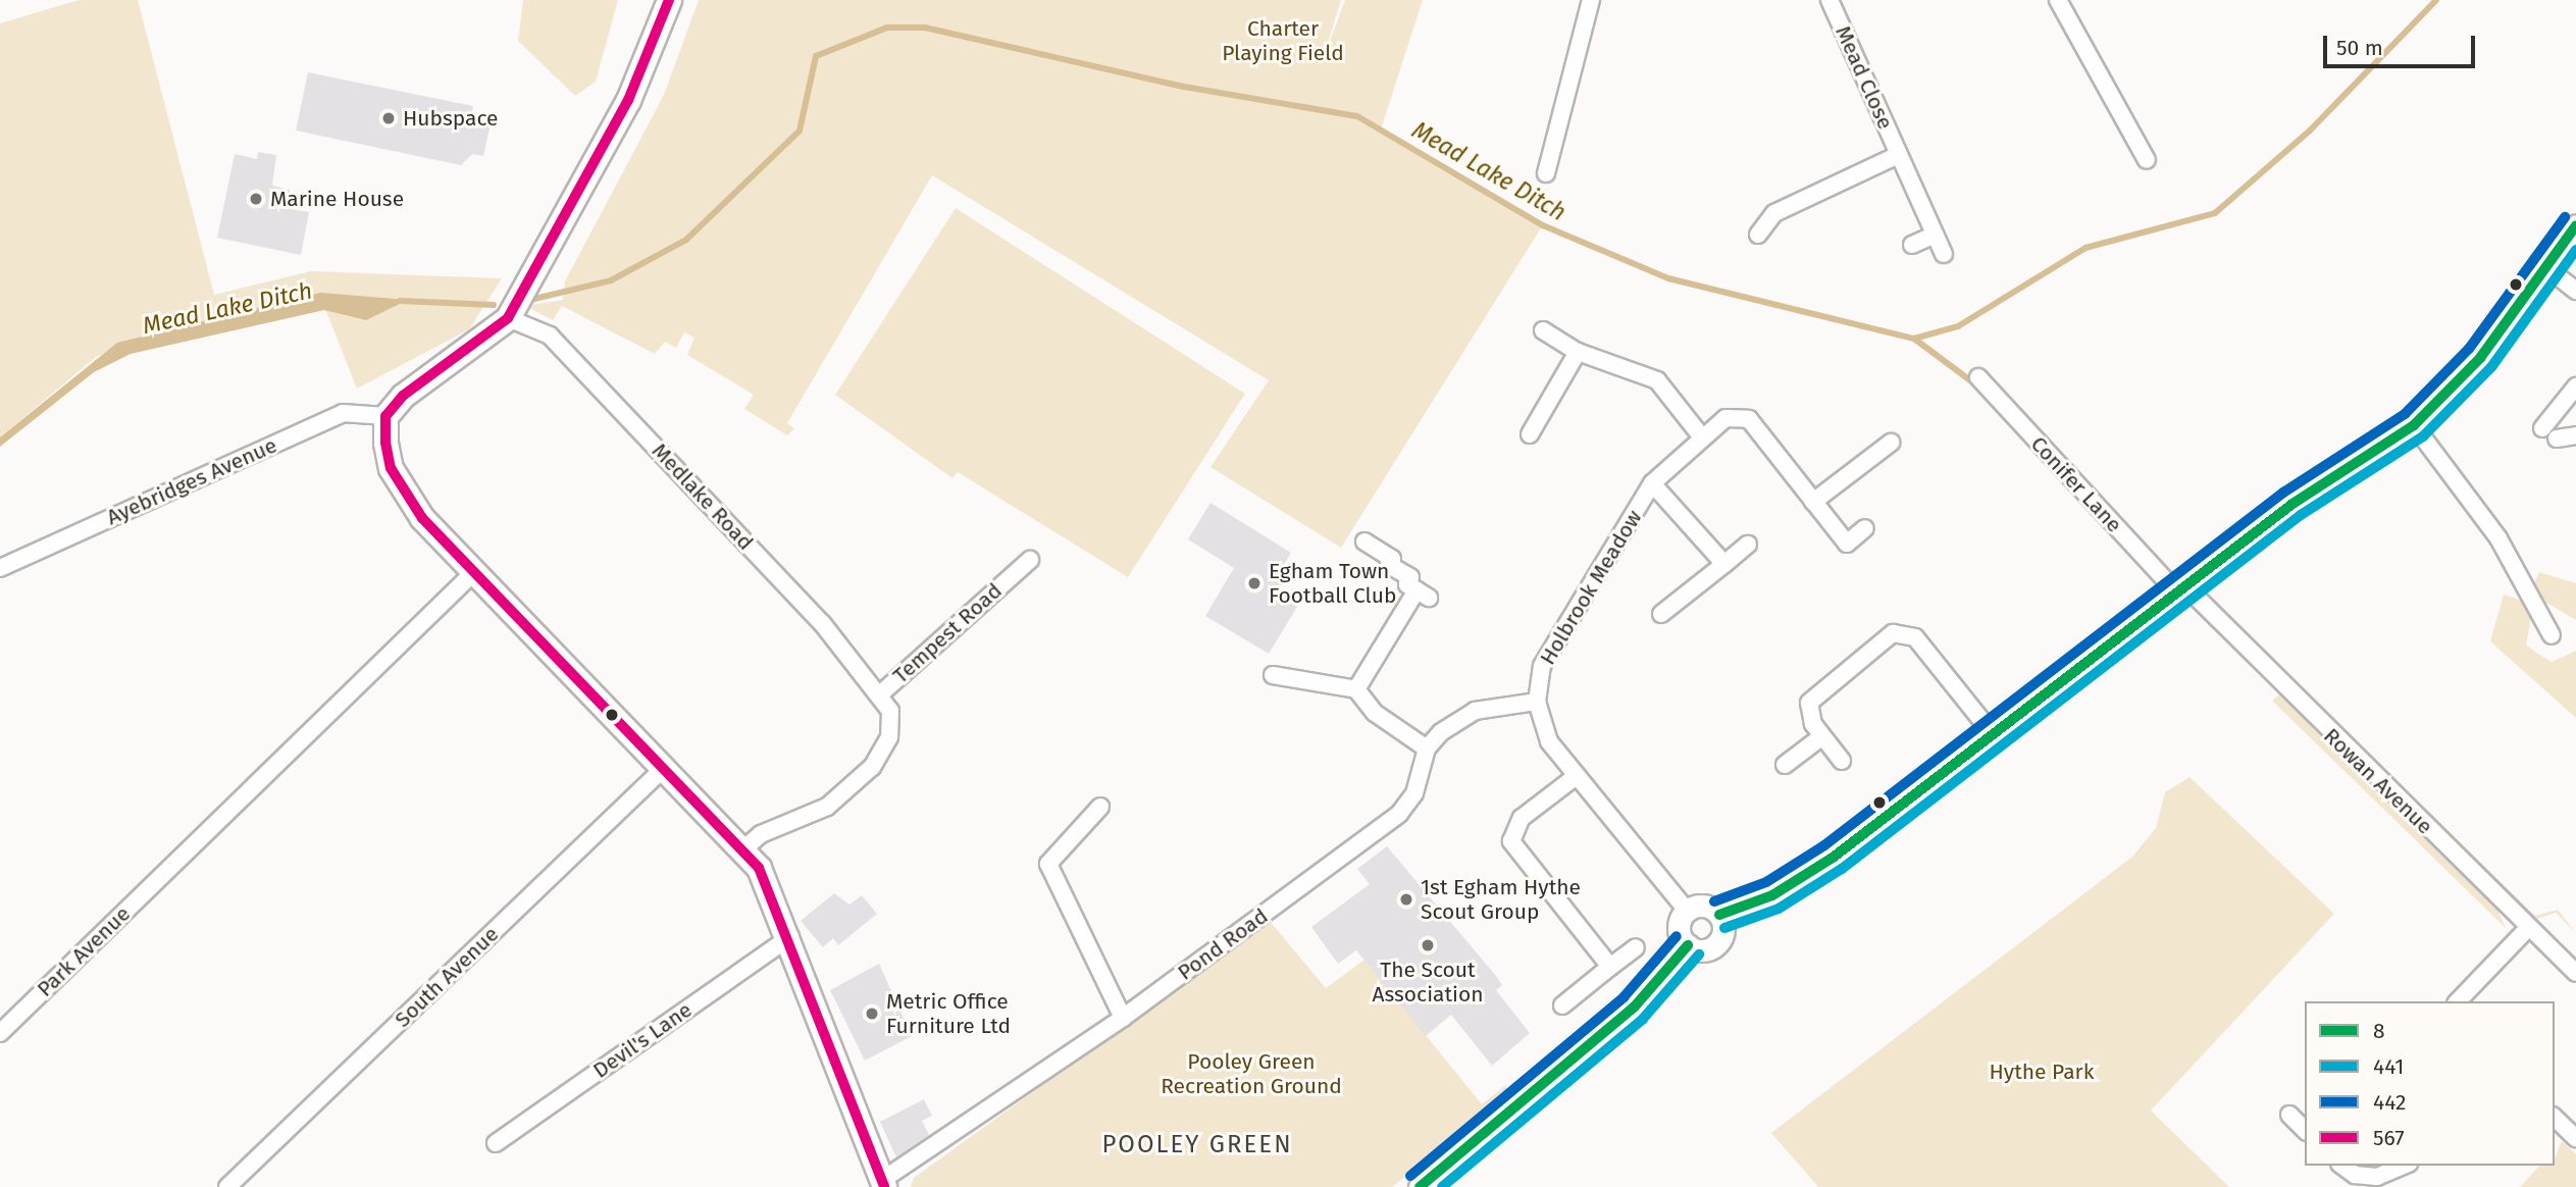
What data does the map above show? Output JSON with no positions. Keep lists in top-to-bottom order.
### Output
{
  "streets": {
    "street": [
      "Mead Close",
      "Ayebridges Avenue",
      "Conifer Lane",
      "Medlake Road",
      "Holbrook Meadow",
      "Tempest Road",
      "Rowan Avenue",
      "Pond Road",
      "Park Avenue",
      "South Avenue",
      "Devil's Lane"
    ]
  },
  "crossings": [
    ["Conifer Lane", "Rowan Avenue"],
    ["Medlake Road", "Tempest Road"]
  ],
  "districts": ["POOLEY GREEN"],
  "water": ["Mead Lake Ditch"],
  "parks": ["Charter Playing Field", "Pooley Green Recreation Ground", "Hythe Park"],
  "places": [
    "Hubspace",
    "Marine House",
    "Egham Town Football Club",
    "1st Egham Hythe Scout Group",
    "The Scout Association",
    "Metric Office Furniture Ltd"
  ],
  "lines": [
    "transit line 567",
    "transit line 442",
    "transit line 8",
    "transit line 441"
  ],
  "legend": [
    "8",
    "441",
    "442",
    "567"
  ],
  "scale_bar": "50 m"
}
